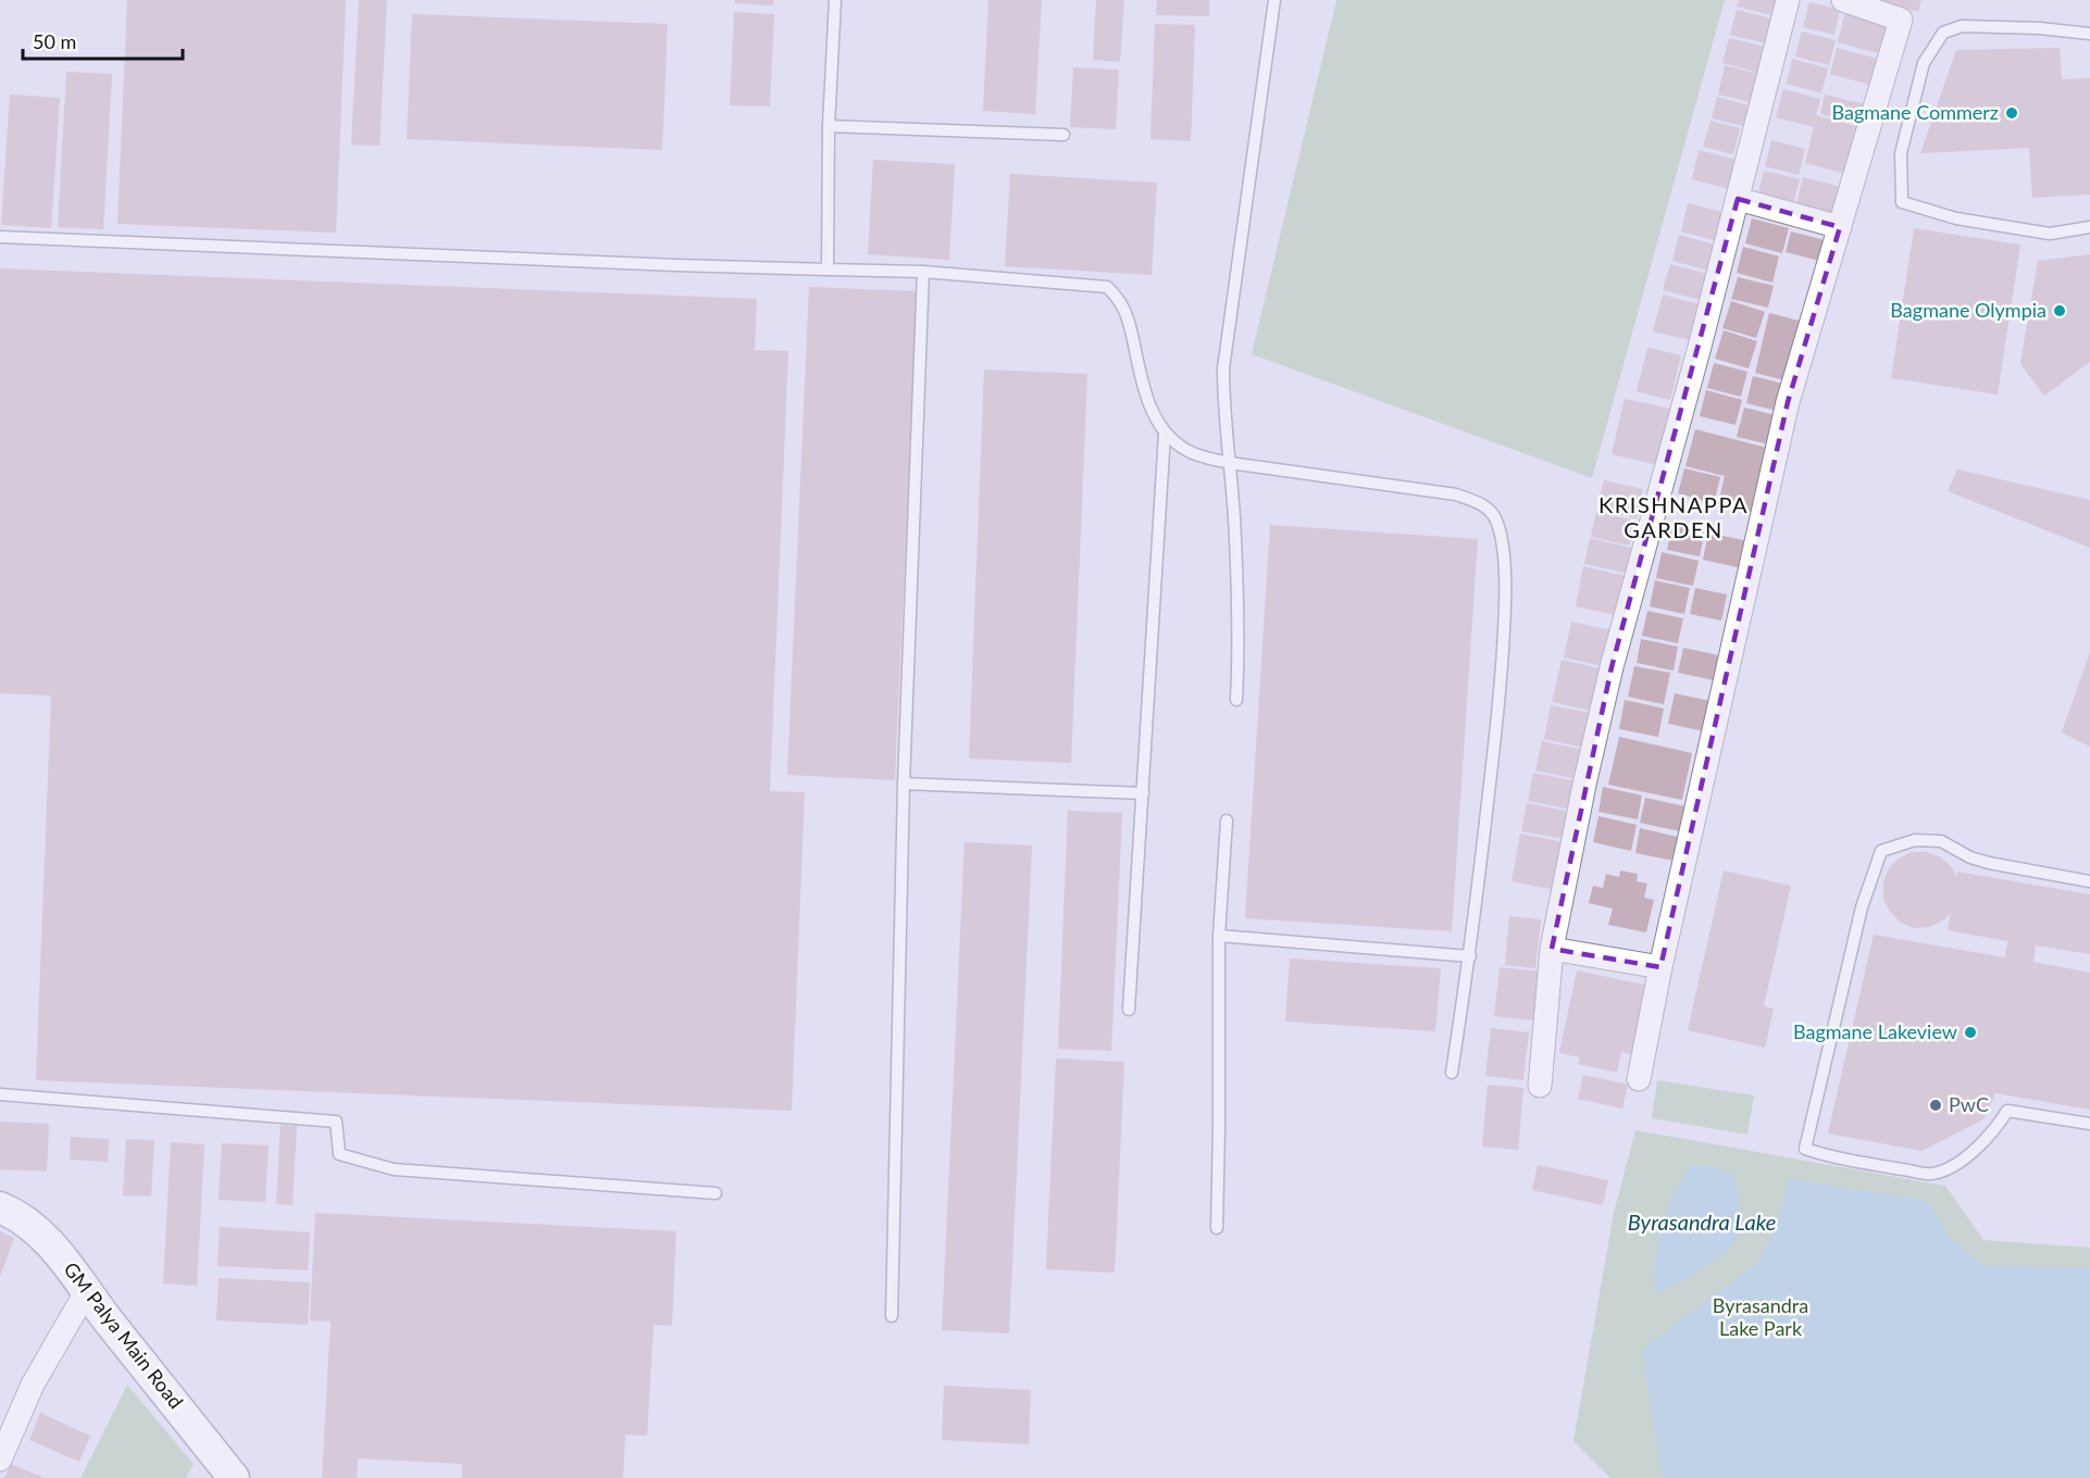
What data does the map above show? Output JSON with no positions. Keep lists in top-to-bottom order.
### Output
{
  "streets": {
    "main road": ["GM Palya Main Road"]
  },
  "districts": ["KRISHNAPPA GARDEN"],
  "water": ["Byrasandra Lake"],
  "parks": ["Byrasandra Lake Park"],
  "places": [
    "Bagmane Commerz",
    "Bagmane Olympia",
    "Bagmane Lakeview",
    "PwC"
  ],
  "scale_bar": "50 m"
}
